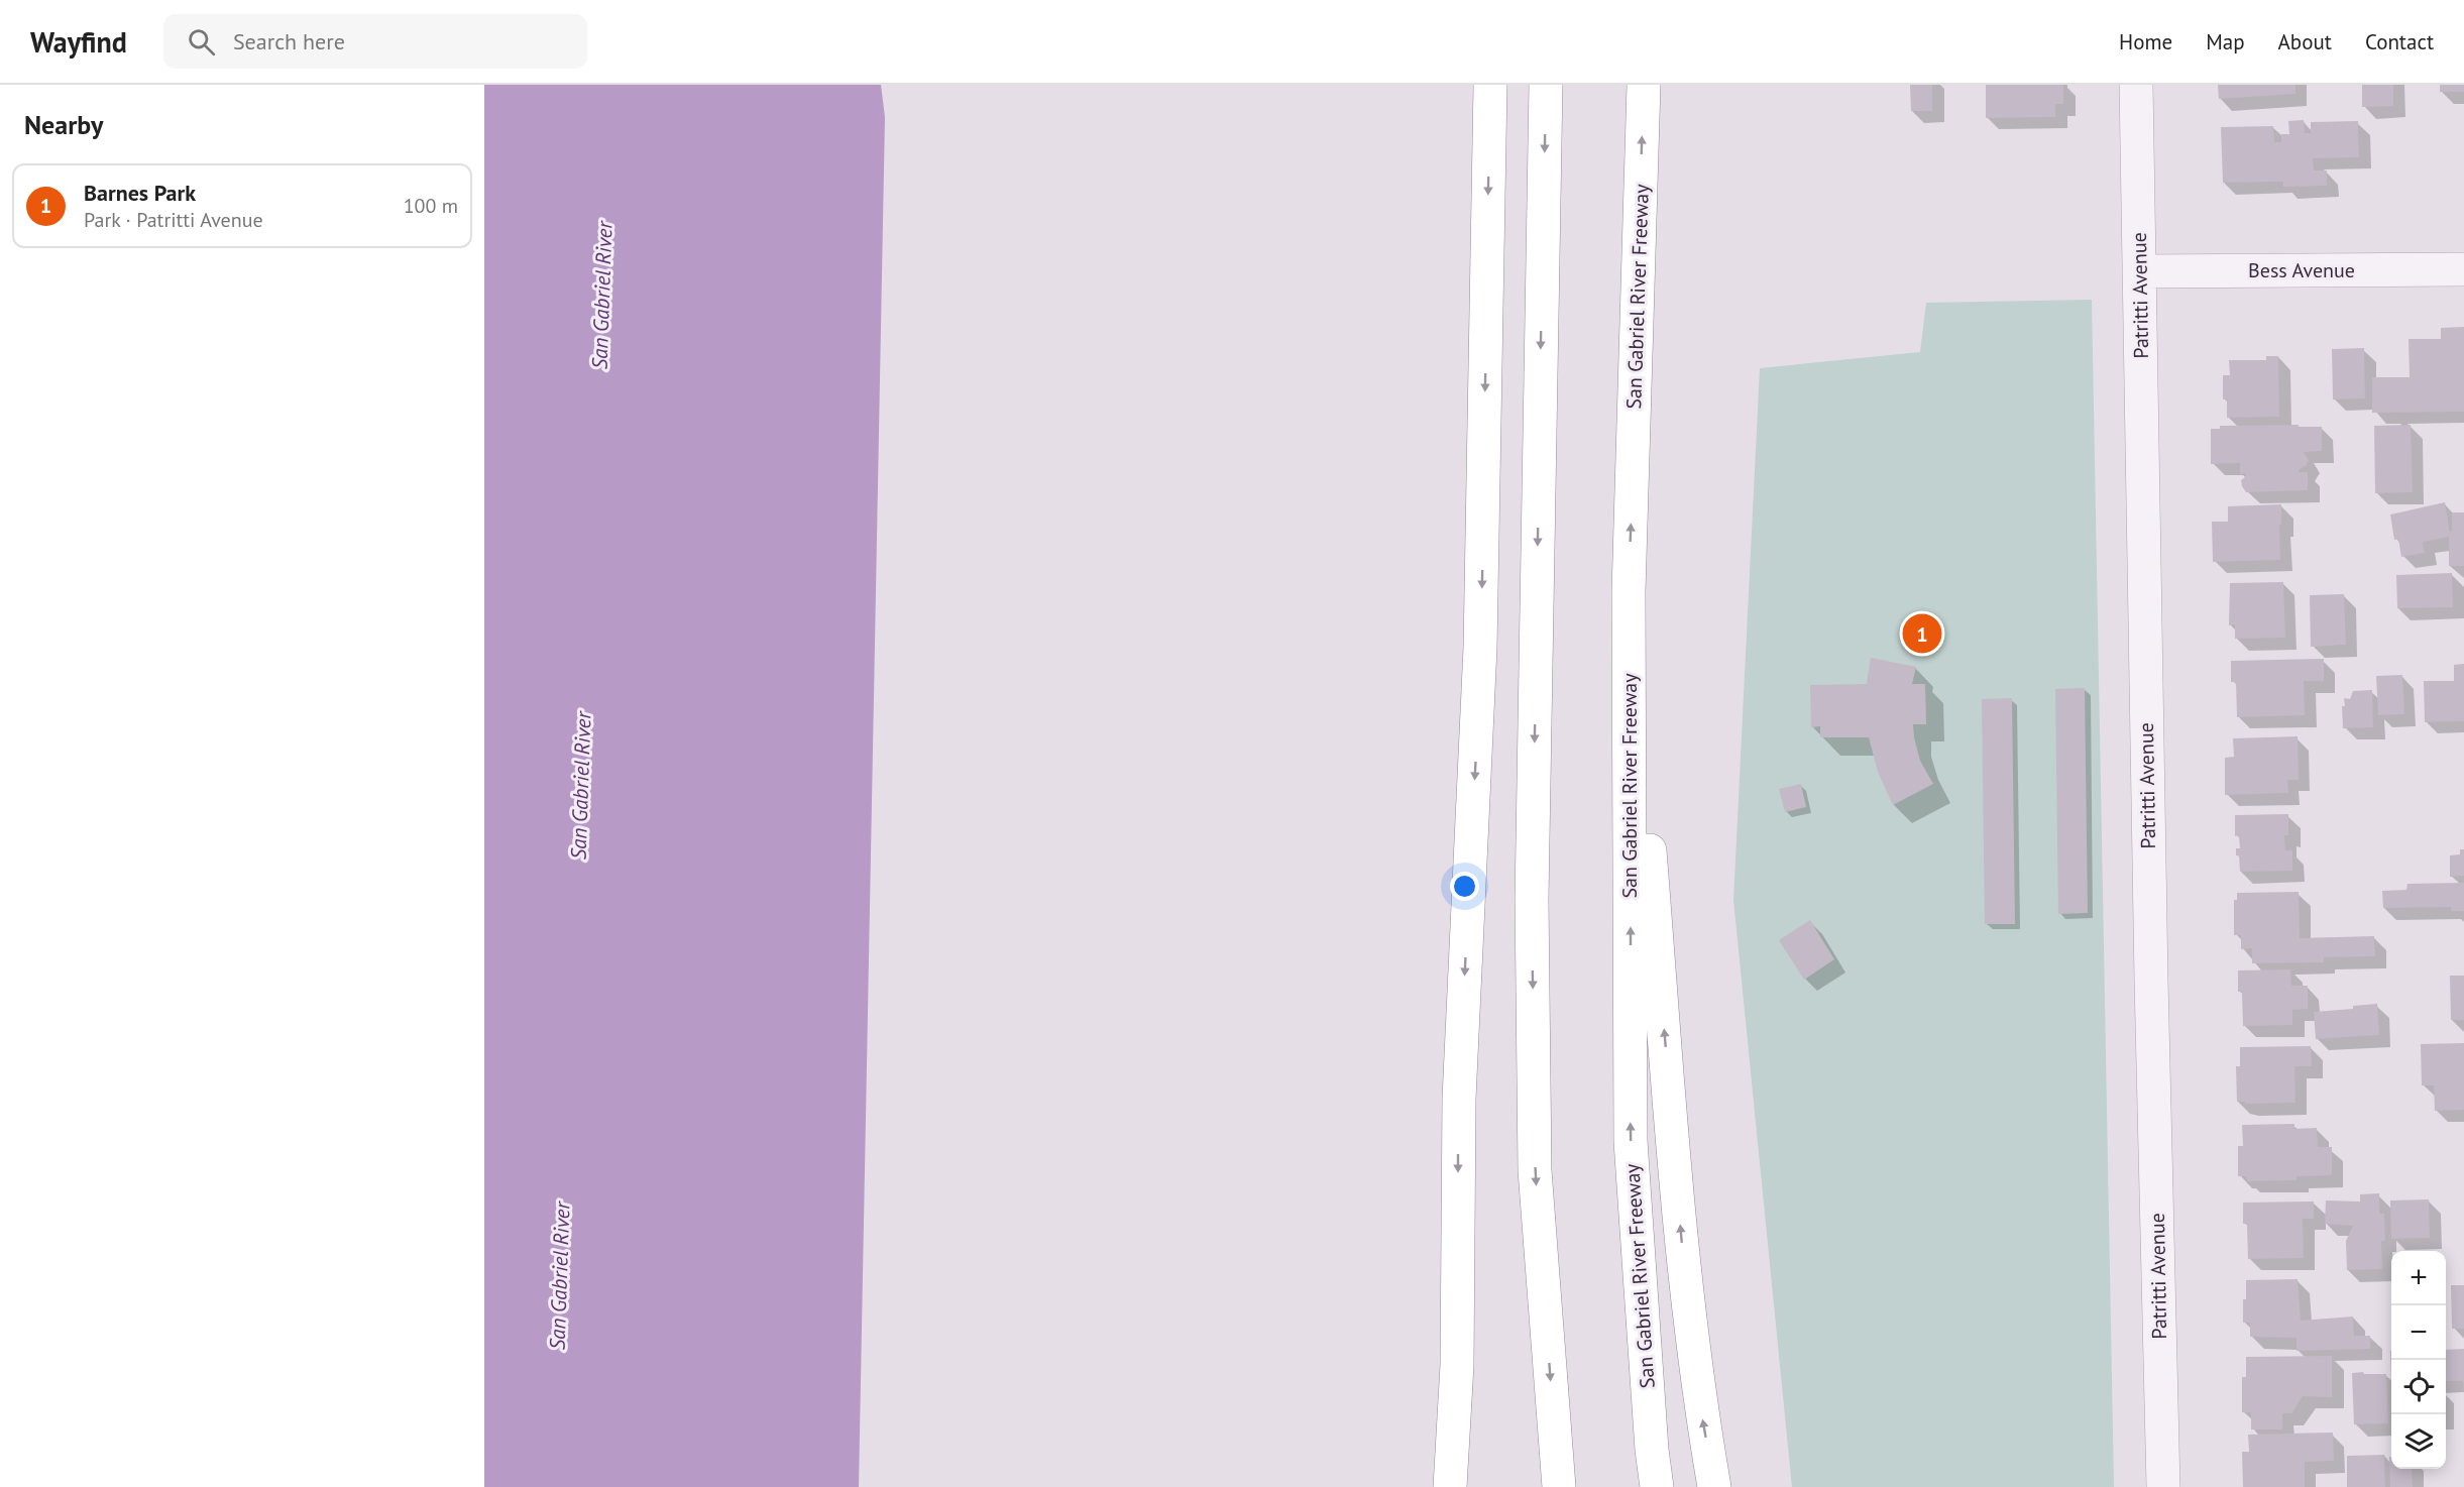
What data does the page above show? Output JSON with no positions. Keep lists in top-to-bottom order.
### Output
{
  "streets": {
    "highway": ["San Gabriel River Freeway"],
    "street": ["Bess Avenue", "Patritti Avenue"]
  },
  "crossings": [
    ["Bess Avenue", "Patritti Avenue"]
  ],
  "water": ["San Gabriel River"],
  "page": {
    "header": "Wayfind",
    "search": "Search here",
    "nav": [
      "Home",
      "Map",
      "About",
      "Contact"
    ],
    "heading": "Nearby",
    "list": [
      {
        "mark": "1",
        "name": "Barnes Park",
        "note": "Park · Patritti Avenue",
        "value": "100 m"
      }
    ],
    "pins": "1",
    "map_buttons": ["+", "−"]
  }
}
